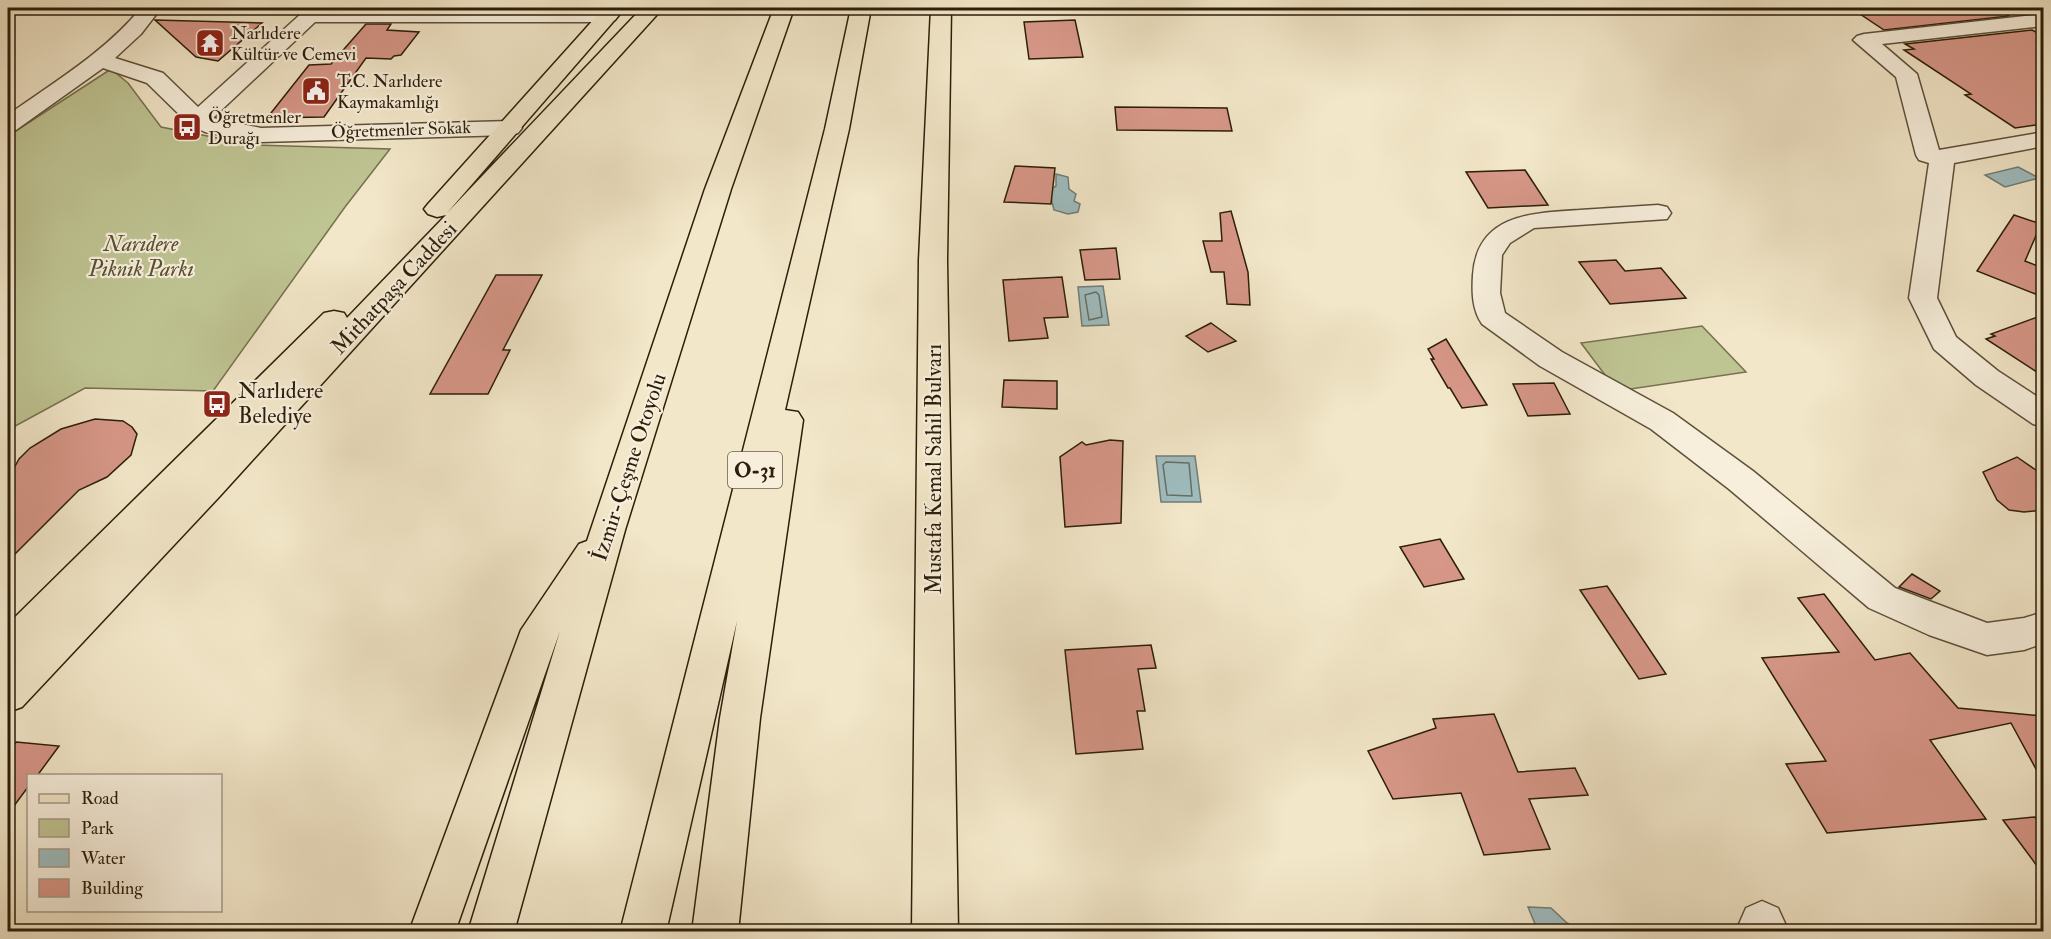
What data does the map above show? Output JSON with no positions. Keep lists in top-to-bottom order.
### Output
{
  "streets": {
    "main road": [
      "Mithatpaşa Caddesi",
      "İzmir-Çeşme Otoyolu",
      "Mustafa Kemal Sahil Bulvarı",
      "O-31"
    ],
    "street": ["Öğretmenler Sokak"]
  },
  "crossings": [
    ["Öğretmenler Sokak", "Mithatpaşa Caddesi"]
  ],
  "parks": ["Narıdere Piknik Parkı"],
  "places": {
    "temple": ["Narlıdere Kültür ve Cemevi"],
    "public building": ["T.C. Narlıdere Kaymakamlığı"],
    "bus stop": ["Öğretmenler Durağı", "Narlıdere Belediye"]
  },
  "legend": [
    "Road",
    "Park",
    "Water",
    "Building"
  ]
}
